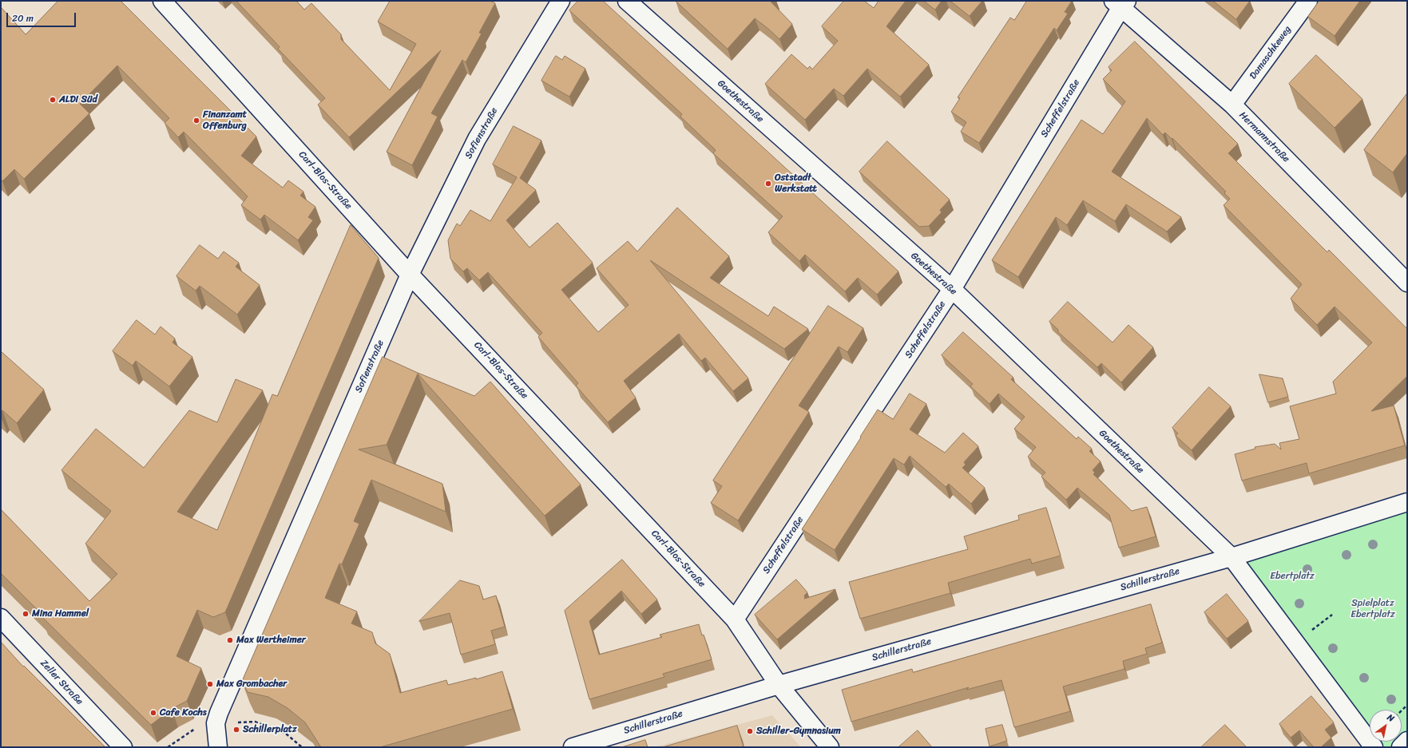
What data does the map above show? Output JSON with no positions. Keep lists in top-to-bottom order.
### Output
{
  "streets": {
    "street": [
      "Damaschkeweg",
      "Goethestraße",
      "Scheffelstraße",
      "Sofienstraße",
      "Hermannstraße",
      "Carl-Blos-Straße",
      "Schillerstraße",
      "Zeller Straße"
    ]
  },
  "crossings": [
    ["Damaschkeweg", "Hermannstraße"],
    ["Goethestraße", "Scheffelstraße"],
    ["Goethestraße", "Schillerstraße"],
    ["Scheffelstraße", "Hermannstraße"],
    ["Scheffelstraße", "Carl-Blos-Straße"],
    ["Sofienstraße", "Carl-Blos-Straße"],
    ["Carl-Blos-Straße", "Schillerstraße"]
  ],
  "parks": ["Ebertplatz", "Spielplatz Ebertplatz"],
  "places": [
    "ALDI Süd",
    "Finanzamt Offenburg",
    "Oststadt Werkstatt",
    "Mina Hammel",
    "Max Wertheimer",
    "Max Grombacher",
    "Cafe Kochs",
    "Schillerplatz",
    "Schiller-Gymnasium"
  ],
  "scale_bar": "20 m",
  "north": "top right"
}
